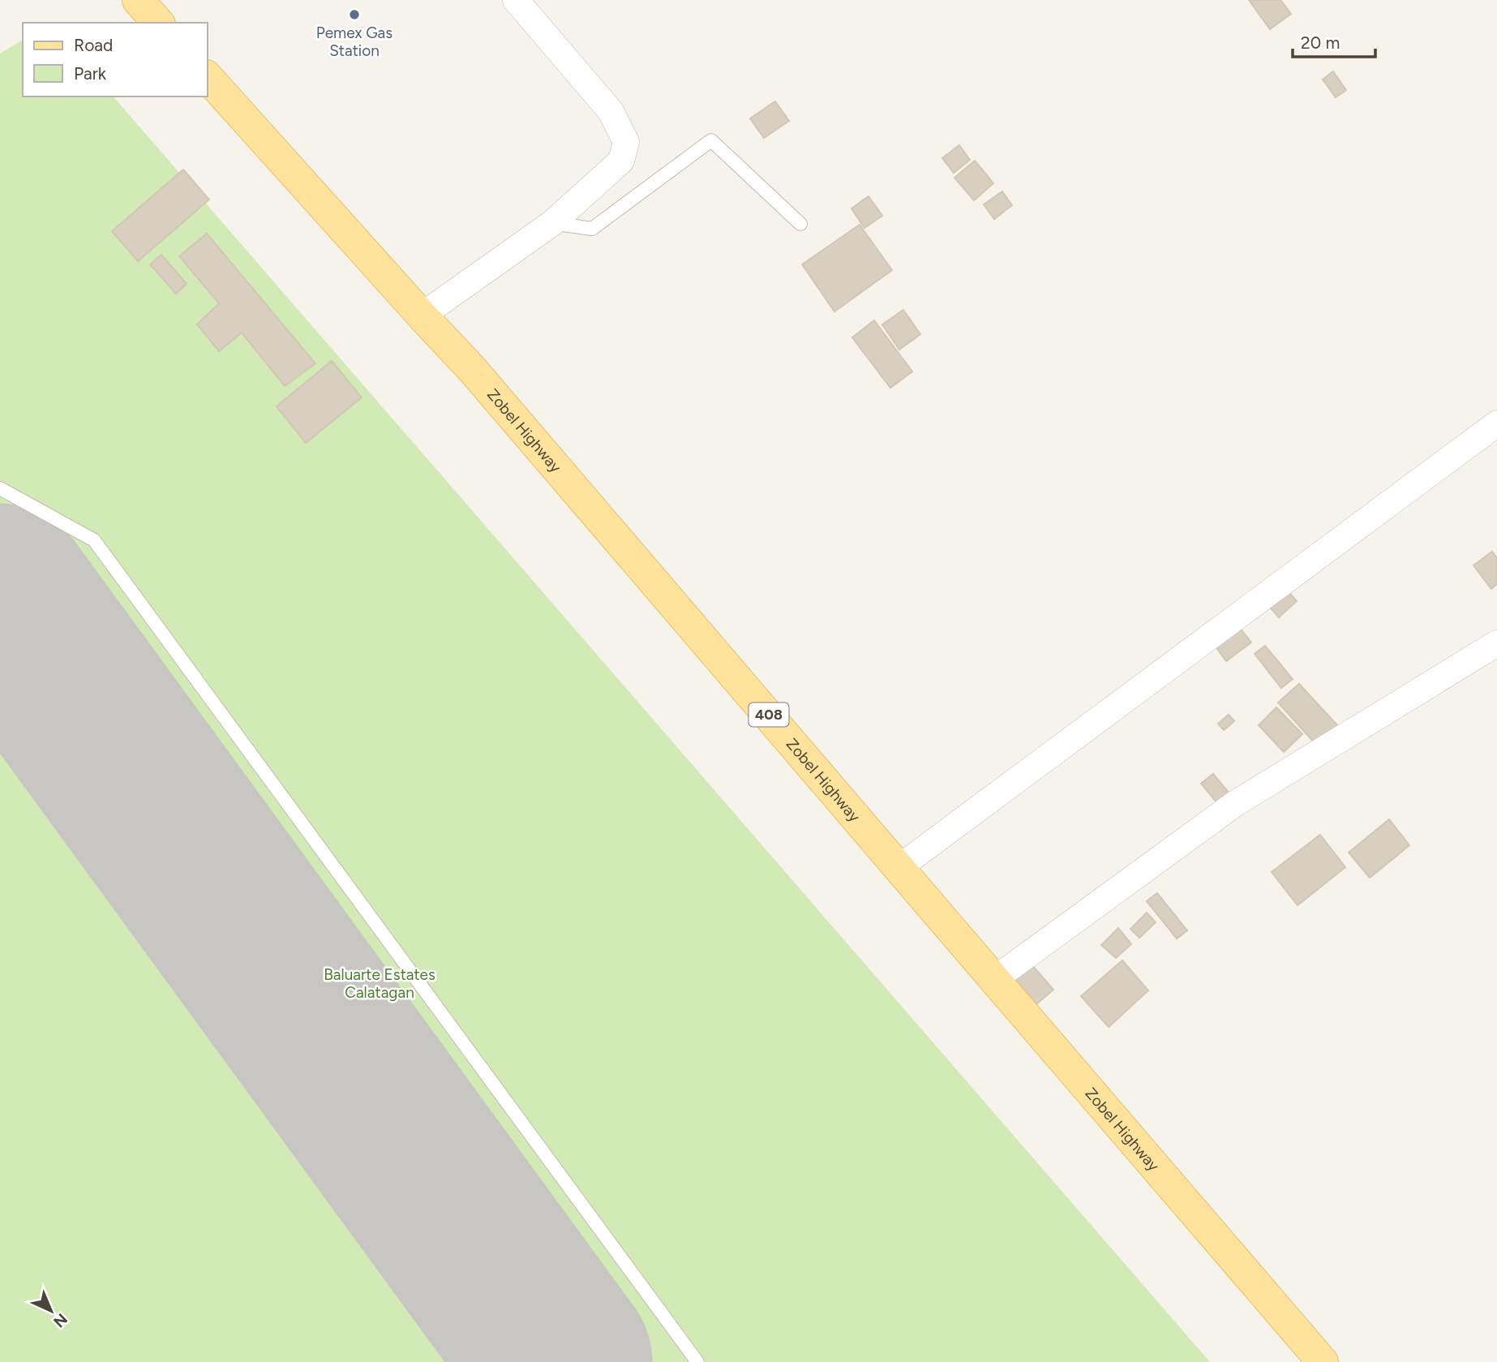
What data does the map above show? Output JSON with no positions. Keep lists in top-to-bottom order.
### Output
{
  "streets": {
    "main road": ["Zobel Highway", "408"]
  },
  "parks": ["Baluarte Estates Calatagan"],
  "places": ["Pemex Gas Station"],
  "legend": ["Road", "Park"],
  "scale_bar": "20 m",
  "north": "bottom right"
}
